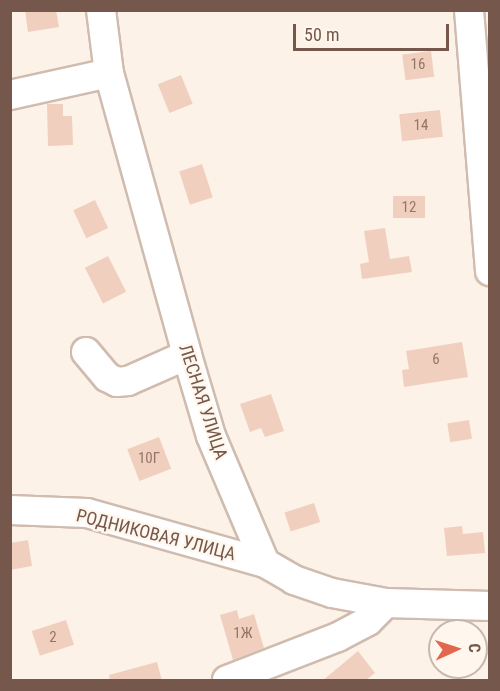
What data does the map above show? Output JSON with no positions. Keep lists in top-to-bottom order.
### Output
{
  "streets": {
    "street": ["ЛЕСНАЯ УЛИЦА", "РОДНИКОВАЯ УЛИЦА"]
  },
  "crossings": [
    ["ЛЕСНАЯ УЛИЦА", "РОДНИКОВАЯ УЛИЦА"]
  ],
  "house_numbers": [
    "16",
    "14",
    "12",
    "6",
    "10Г",
    "1Ж",
    "2"
  ],
  "scale_bar": "50 m",
  "north": "right"
}
